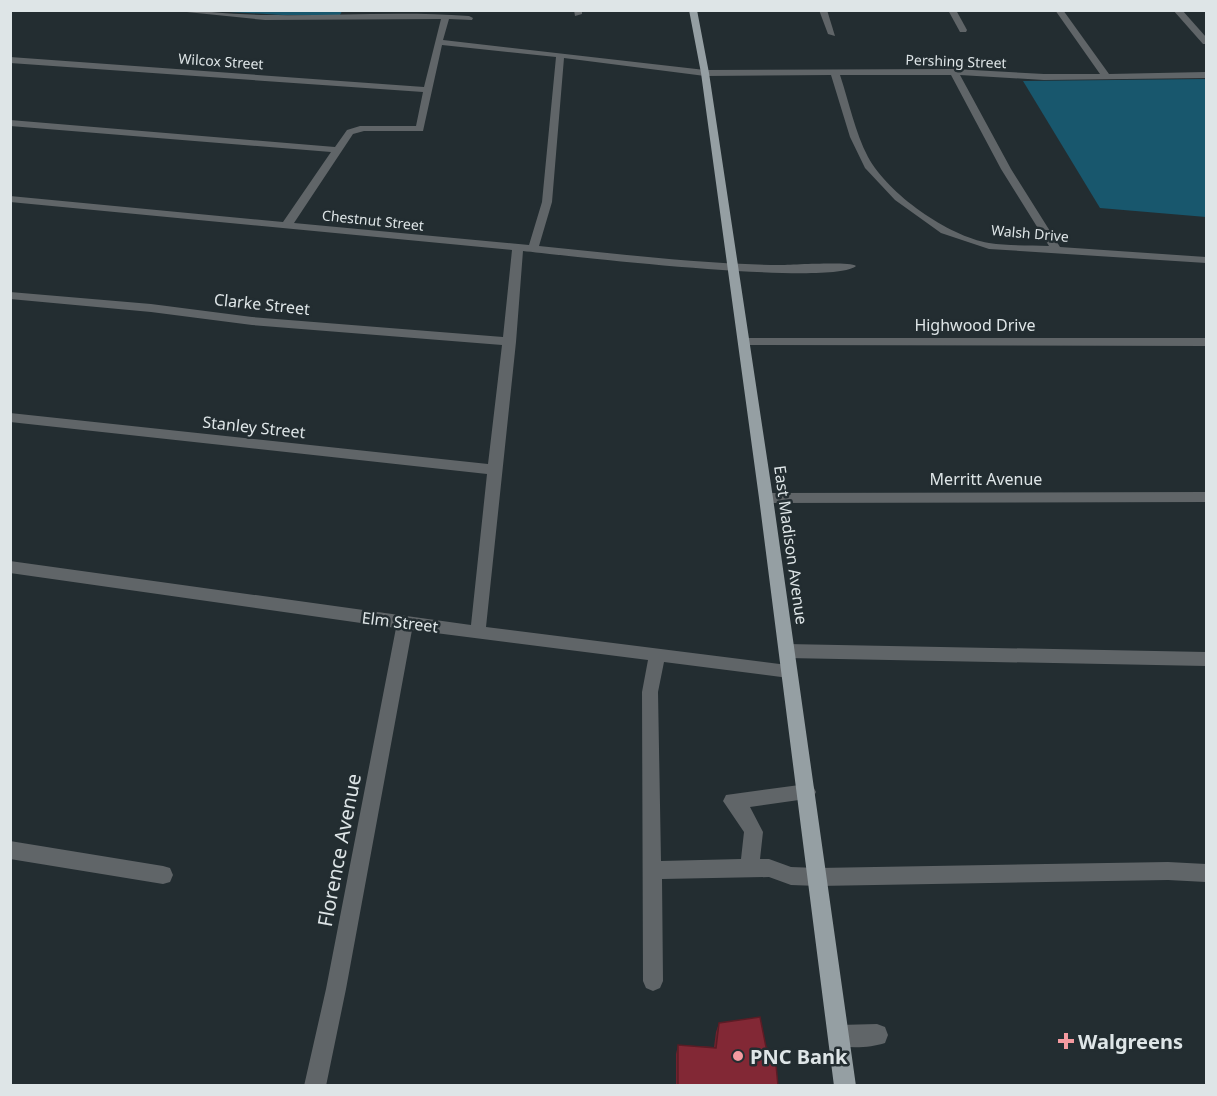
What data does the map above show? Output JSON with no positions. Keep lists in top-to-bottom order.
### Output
{
  "streets": {
    "main road": ["East Madison Avenue"],
    "street": [
      "Wilcox Street",
      "Pershing Street",
      "Chestnut Street",
      "Walsh Drive",
      "Clarke Street",
      "Highwood Drive",
      "Stanley Street",
      "Merritt Avenue",
      "Elm Street",
      "Florence Avenue"
    ]
  },
  "crossings": [
    ["Pershing Street", "Walsh Drive"],
    ["Pershing Street", "East Madison Avenue"],
    ["Chestnut Street", "East Madison Avenue"],
    ["Highwood Drive", "East Madison Avenue"],
    ["Merritt Avenue", "East Madison Avenue"],
    ["East Madison Avenue", "Elm Street"],
    ["Elm Street", "Florence Avenue"]
  ],
  "places": {
    "health": ["Walgreens"],
    "other": ["PNC Bank"]
  }
}
